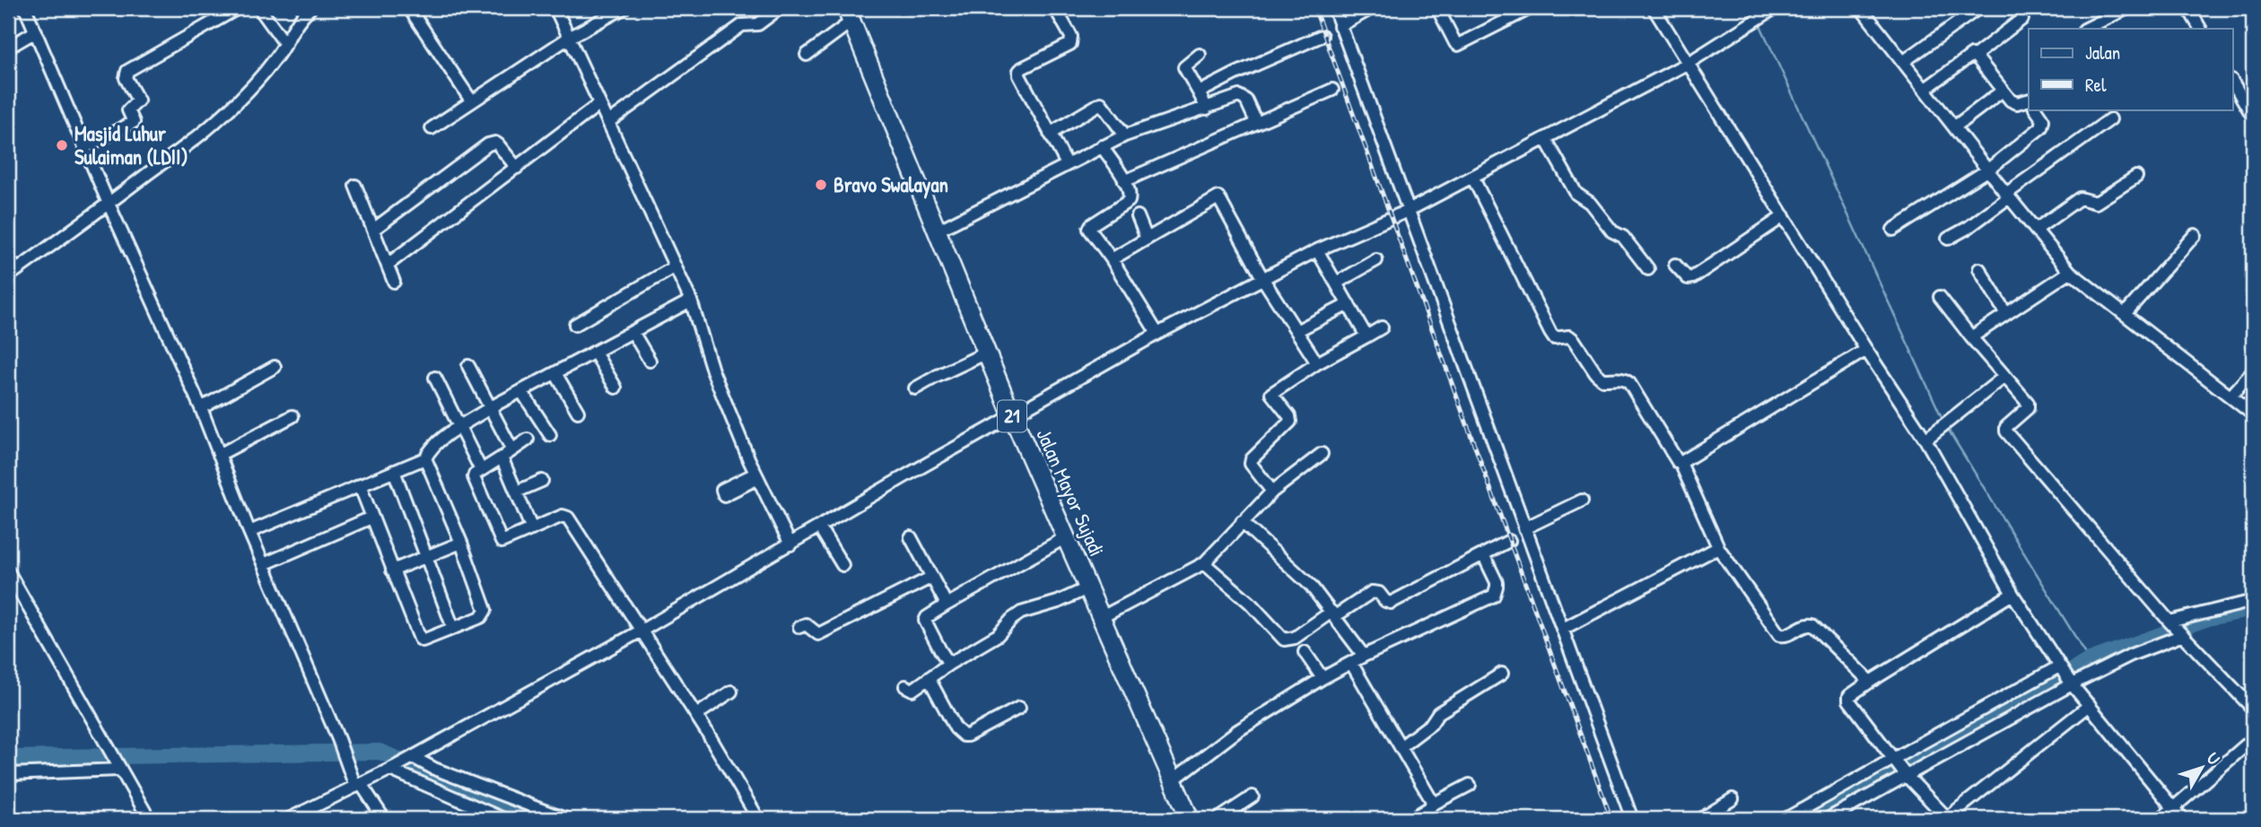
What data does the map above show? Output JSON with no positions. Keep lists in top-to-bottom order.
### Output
{
  "streets": {
    "highway": ["21", "Jalan Mayor Sujadi"]
  },
  "places": ["Masjid Luhur Sulaiman (LDII)", "Bravo Swalayan"],
  "legend": ["Jalan", "Rel"],
  "north": "top right"
}
